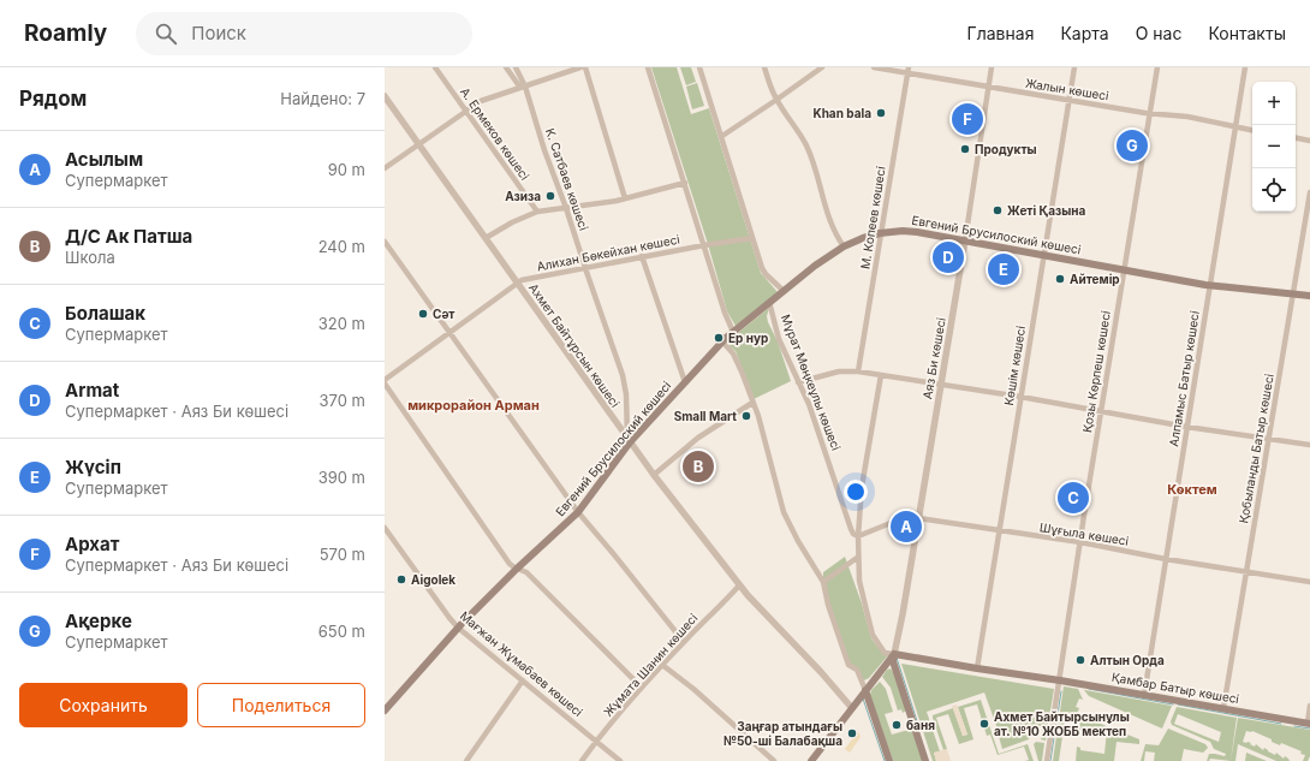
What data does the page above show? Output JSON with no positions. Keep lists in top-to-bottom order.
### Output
{
  "streets": {
    "main road": ["Евгений Брусилоский көшесі", "Қамбар Батыр көшесі"],
    "street": [
      "Жалын көшесі",
      "А. Ермеков көшесі",
      "К. Сатбаев көшесі",
      "М. Копеев көшесі",
      "Алихан Бөкейхан көшесі",
      "Ахмет Байтұрсын көшесі",
      "Аяз Би көшесі",
      "Көшім көшесі",
      "Қозы Көрпеш көшесі",
      "Алпамыс Батыр көшесі",
      "Мұрат Мөңкеұлы көшесі",
      "Қобыланды Батыр көшесі",
      "Шұғыла көшесі",
      "Мағжан Жұмабаев көшесі",
      "Жұмата Шанин көшесі"
    ]
  },
  "crossings": [
    ["Жалын көшесі", "М. Копеев көшесі"],
    ["Жалын көшесі", "Аяз Би көшесі"],
    ["Жалын көшесі", "Көшім көшесі"],
    ["Жалын көшесі", "Қозы Көрпеш көшесі"],
    ["Жалын көшесі", "Алпамыс Батыр көшесі"],
    ["К. Сатбаев көшесі", "Евгений Брусилоский көшесі"],
    ["К. Сатбаев көшесі", "Алихан Бөкейхан көшесі"],
    ["К. Сатбаев көшесі", "Ахмет Байтұрсын көшесі"],
    ["М. Копеев көшесі", "Евгений Брусилоский көшесі"],
    ["Евгений Брусилоский көшесі", "Ахмет Байтұрсын көшесі"],
    ["Евгений Брусилоский көшесі", "Аяз Би көшесі"],
    ["Евгений Брусилоский көшесі", "Көшім көшесі"],
    ["Евгений Брусилоский көшесі", "Қозы Көрпеш көшесі"],
    ["Евгений Брусилоский көшесі", "Алпамыс Батыр көшесі"],
    ["Евгений Брусилоский көшесі", "Мұрат Мөңкеұлы көшесі"],
    ["Евгений Брусилоский көшесі", "Қобыланды Батыр көшесі"],
    ["Евгений Брусилоский көшесі", "Мағжан Жұмабаев көшесі"],
    ["Алихан Бөкейхан көшесі", "Ахмет Байтұрсын көшесі"],
    ["Ахмет Байтұрсын көшесі", "Жұмата Шанин көшесі"],
    ["Аяз Би көшесі", "Шұғыла көшесі"],
    ["Аяз Би көшесі", "Қамбар Батыр көшесі"],
    ["Көшім көшесі", "Шұғыла көшесі"],
    ["Көшім көшесі", "Қамбар Батыр көшесі"],
    ["Қозы Көрпеш көшесі", "Шұғыла көшесі"],
    ["Қозы Көрпеш көшесі", "Қамбар Батыр көшесі"],
    ["Алпамыс Батыр көшесі", "Шұғыла көшесі"],
    ["Алпамыс Батыр көшесі", "Қамбар Батыр көшесі"],
    ["Мұрат Мөңкеұлы көшесі", "Шұғыла көшесі"],
    ["Қобыланды Батыр көшесі", "Шұғыла көшесі"],
    ["Қобыланды Батыр көшесі", "Қамбар Батыр көшесі"],
    ["Мағжан Жұмабаев көшесі", "Жұмата Шанин көшесі"]
  ],
  "districts": ["микрорайон Арман", "Көктем"],
  "places": [
    "Khan bala",
    "Продукты",
    "Азиза",
    "Жеті Қазына",
    "Айтемір",
    "Сәт",
    "Ер нур",
    "Small Mart",
    "Aigolek",
    "Алтын Орда",
    "Ахмет Байтырсынұлы ат. №10 ЖОББ мектеп",
    "баня",
    "Заңғар атындағы №50-ші Балабақша"
  ],
  "page": {
    "header": "Roamly",
    "search": "Поиск",
    "nav": [
      "Главная",
      "Карта",
      "О нас",
      "Контакты"
    ],
    "heading": ["Рядом", "Найдено: 7"],
    "map_buttons": ["+", "−"],
    "pins": [
      "F",
      "G",
      "D",
      "E",
      "B",
      "C",
      "A"
    ],
    "list": [
      {
        "mark": "A",
        "name": "Асылым",
        "note": "Супермаркет",
        "value": "90 m"
      },
      {
        "mark": "B",
        "name": "Д/С Ак Патша",
        "note": "Школа",
        "value": "240 m"
      },
      {
        "mark": "C",
        "name": "Болашак",
        "note": "Супермаркет",
        "value": "320 m"
      },
      {
        "mark": "D",
        "name": "Armat",
        "note": "Супермаркет · Аяз Би көшесі",
        "value": "370 m"
      },
      {
        "mark": "E",
        "name": "Жүсіп",
        "note": "Супермаркет",
        "value": "390 m"
      },
      {
        "mark": "F",
        "name": "Архат",
        "note": "Супермаркет · Аяз Би көшесі",
        "value": "570 m"
      },
      {
        "mark": "G",
        "name": "Ақерке",
        "note": "Супермаркет",
        "value": "650 m"
      }
    ],
    "buttons": ["Сохранить", "Поделиться"]
  }
}
